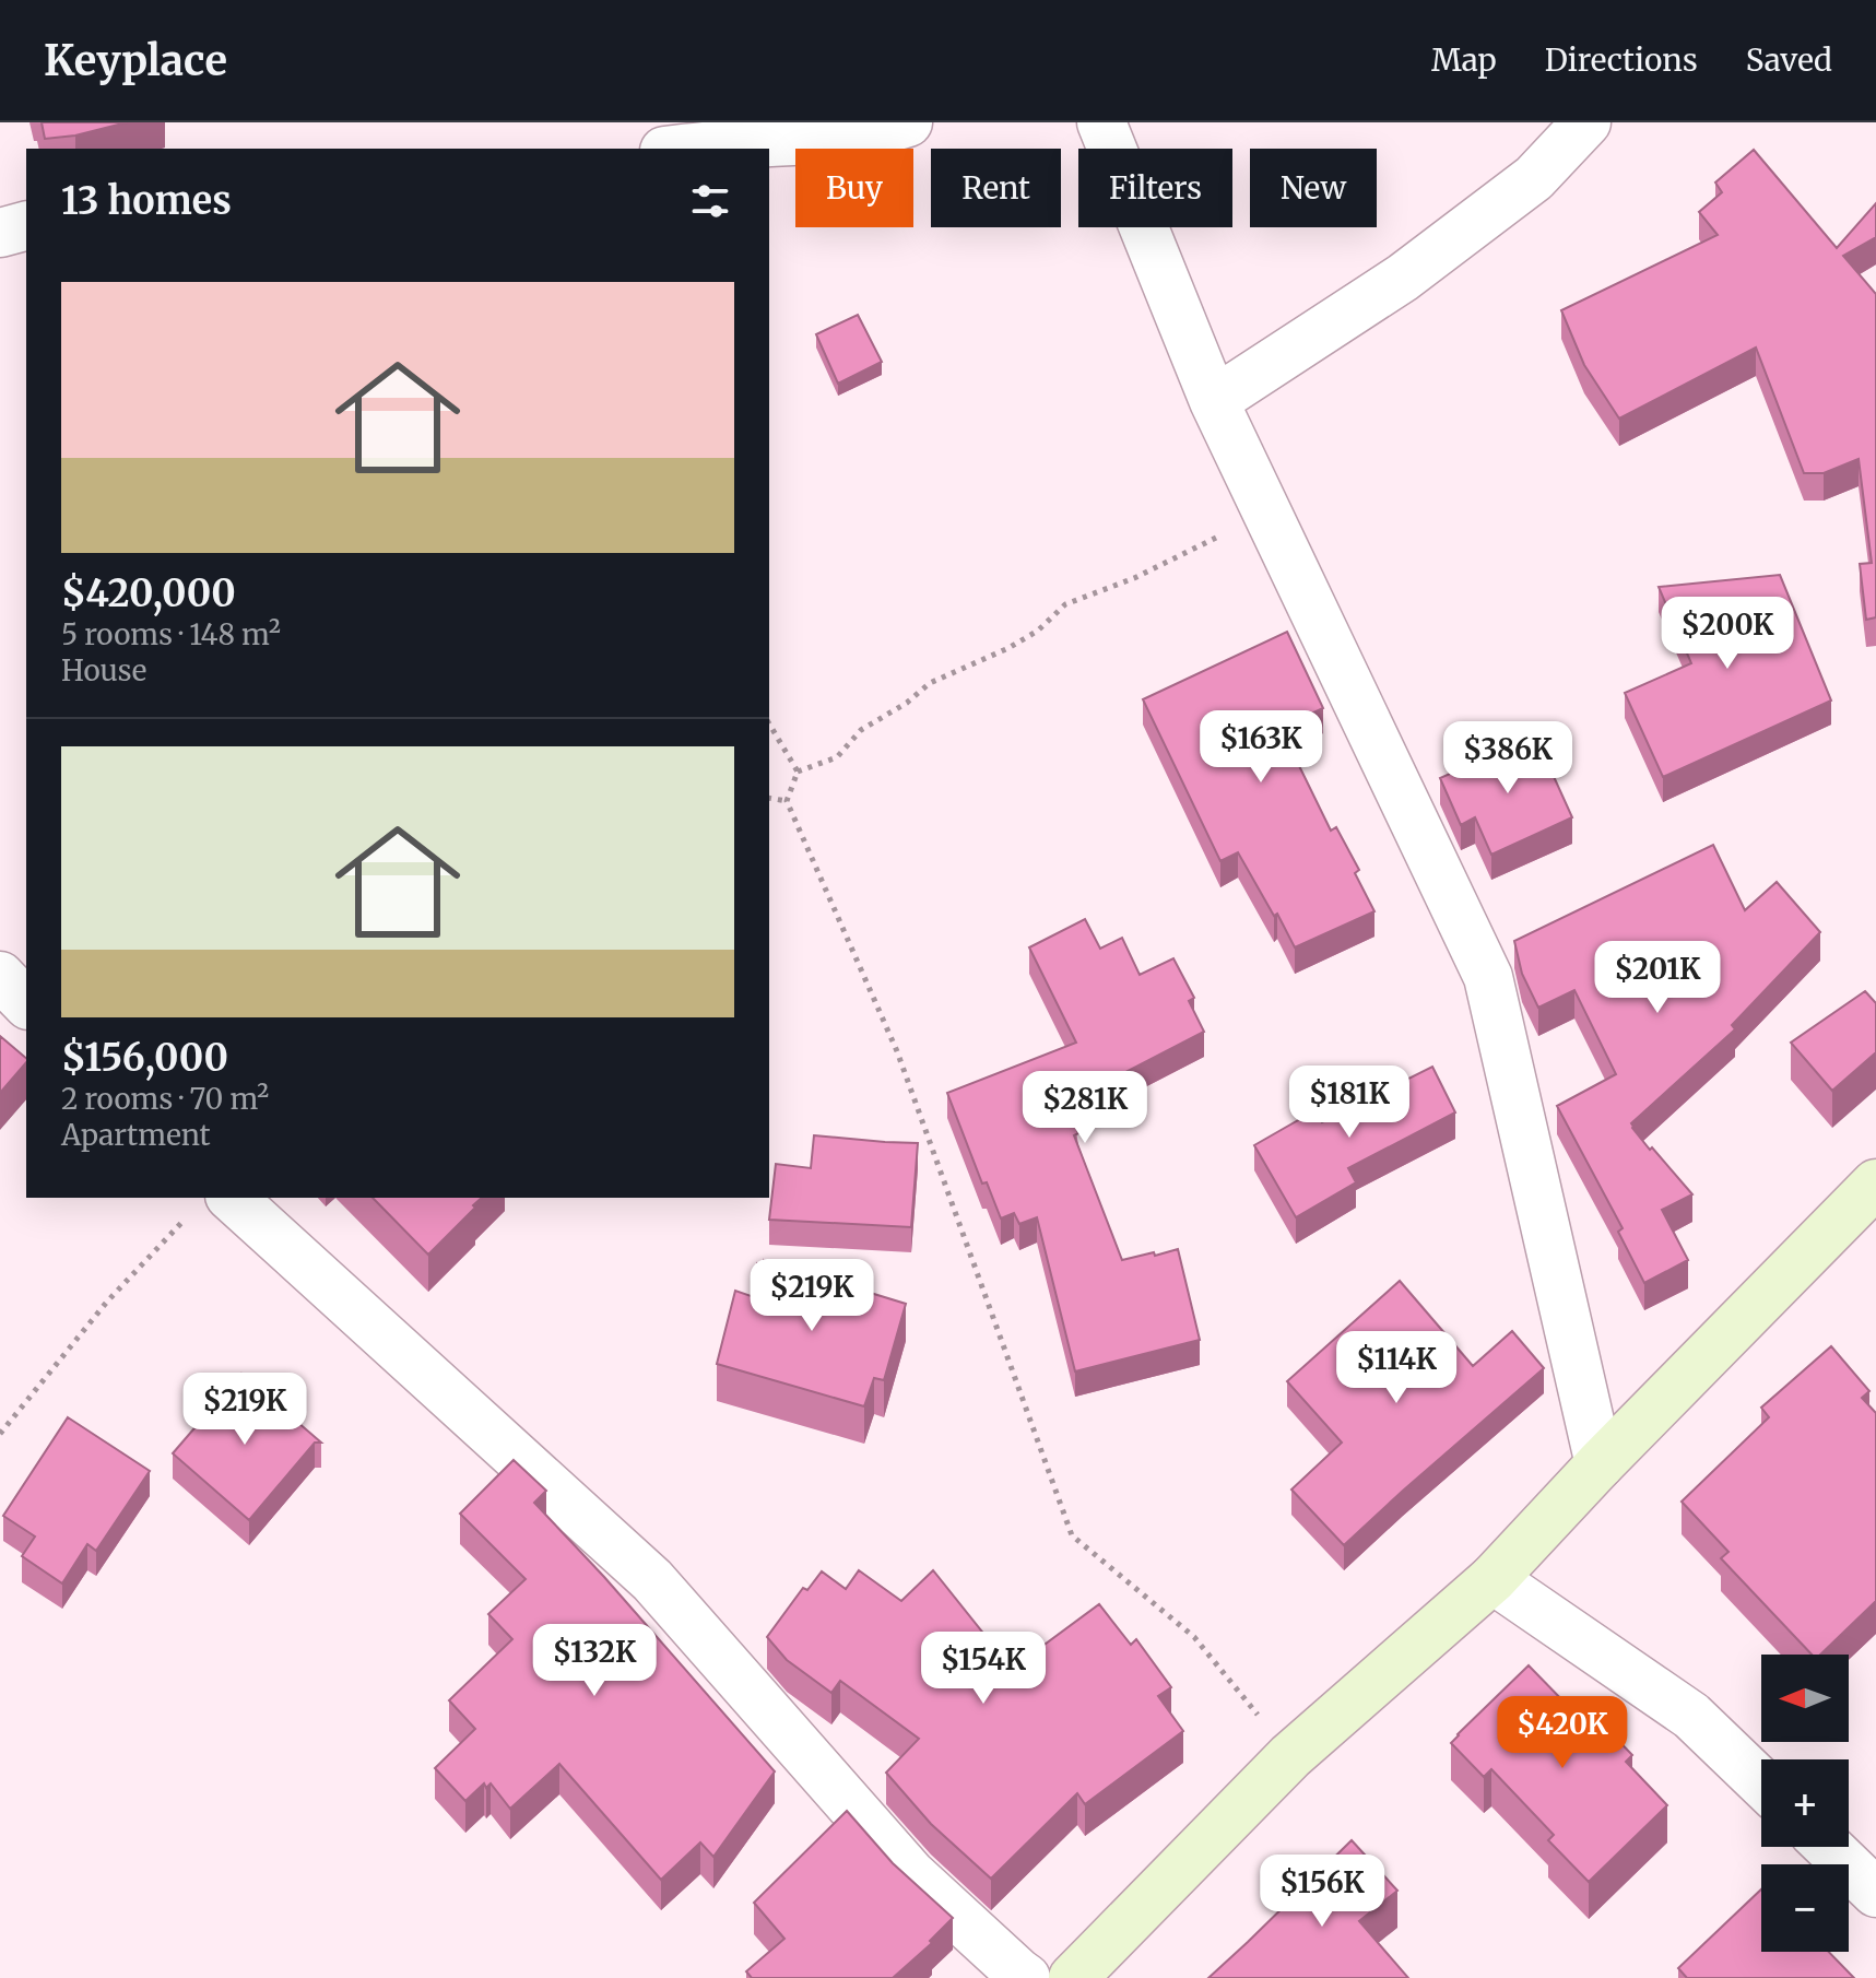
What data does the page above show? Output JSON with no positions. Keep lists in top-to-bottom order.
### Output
{
  "north": "left",
  "page": {
    "header": "Keyplace",
    "nav": ["Map", "Directions", "Saved"],
    "chip": [
      "Buy",
      "Rent",
      "Filters",
      "New"
    ],
    "heading": "13 homes",
    "list": [
      {
        "name": "$420,000",
        "note": "5 rooms · 148 m² · House"
      },
      {
        "name": "$156,000",
        "note": "2 rooms · 70 m² · Apartment"
      }
    ],
    "price": [
      "$200K",
      "$163K",
      "$386K",
      "$201K",
      "$181K",
      "$281K",
      "$219K",
      "$114K",
      "$219K",
      "$132K",
      "$154K",
      "$420K",
      "$156K"
    ],
    "map_buttons": ["+", "−"]
  }
}
